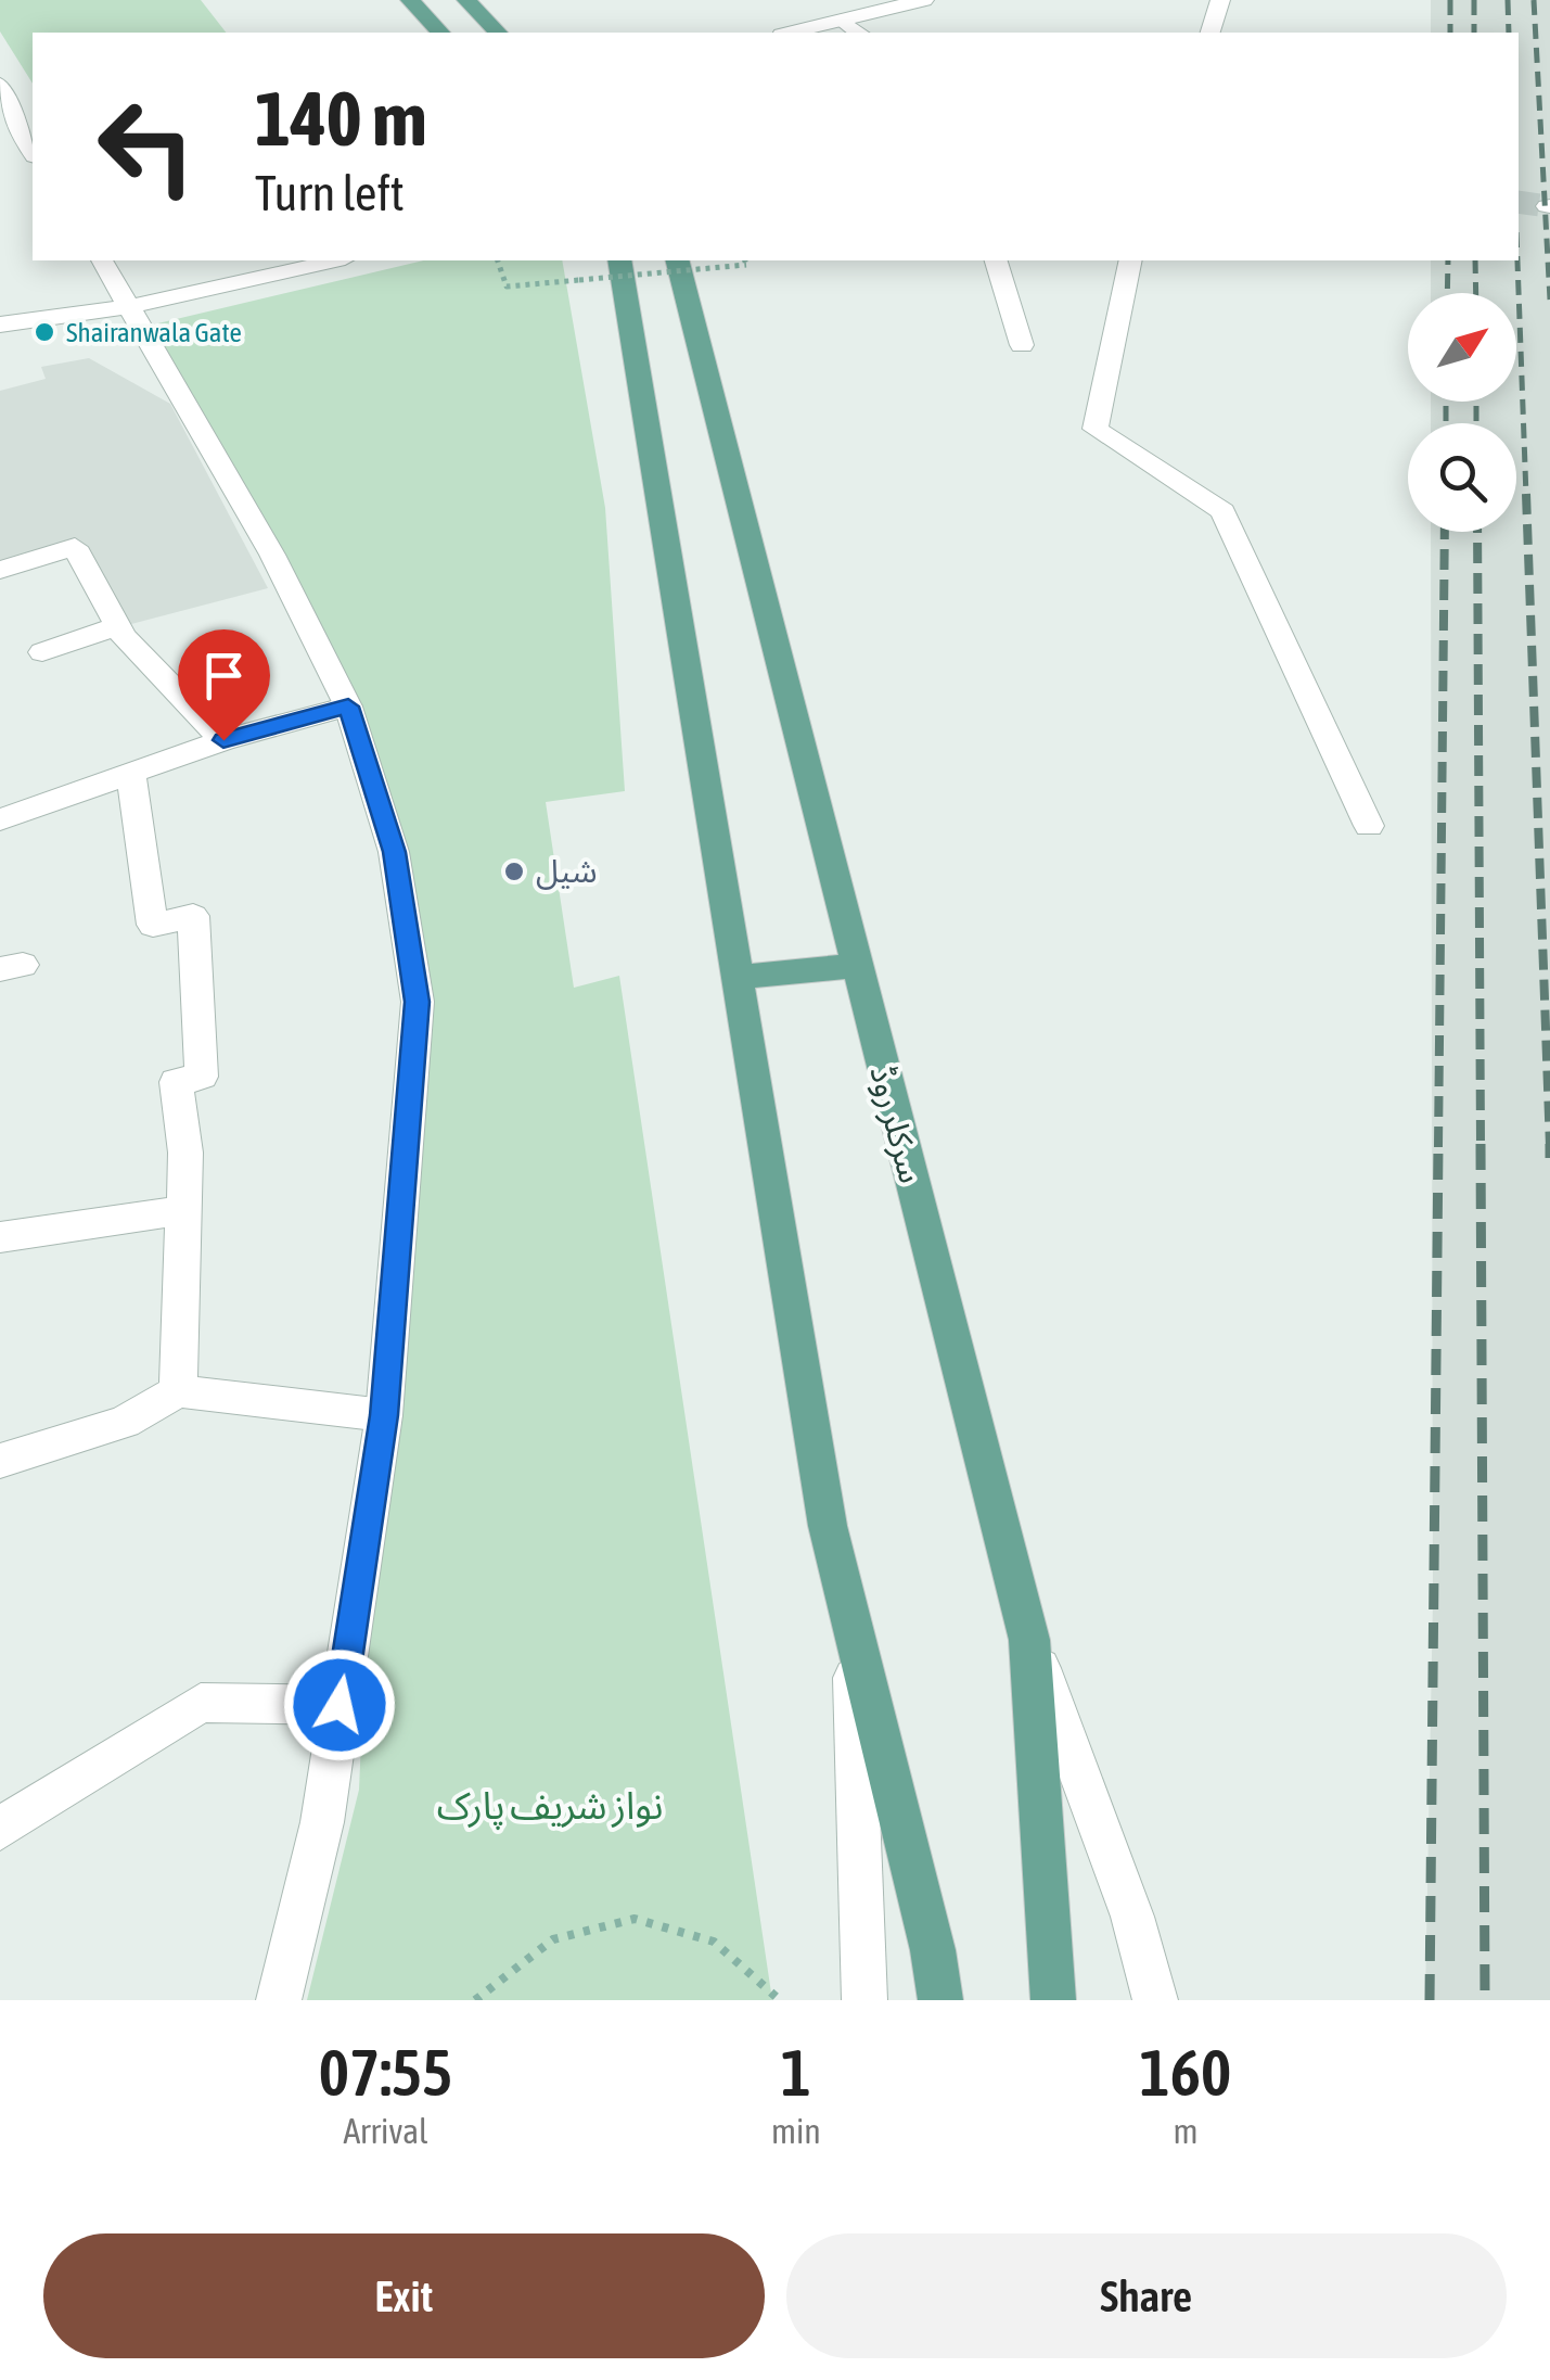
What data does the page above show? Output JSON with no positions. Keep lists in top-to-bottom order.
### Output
{
  "streets": {
    "main road": ["سرکلر روڈ"]
  },
  "parks": ["نواز شریف پارک"],
  "places": ["Shairanwala Gate", "شیل"],
  "north": "top right",
  "page": {
    "turn": ["140 m", "Turn left"],
    "eta": [
      "07:55",
      "Arrival",
      "1",
      "min",
      "160",
      "m"
    ],
    "buttons": ["Exit", "Share"]
  }
}
